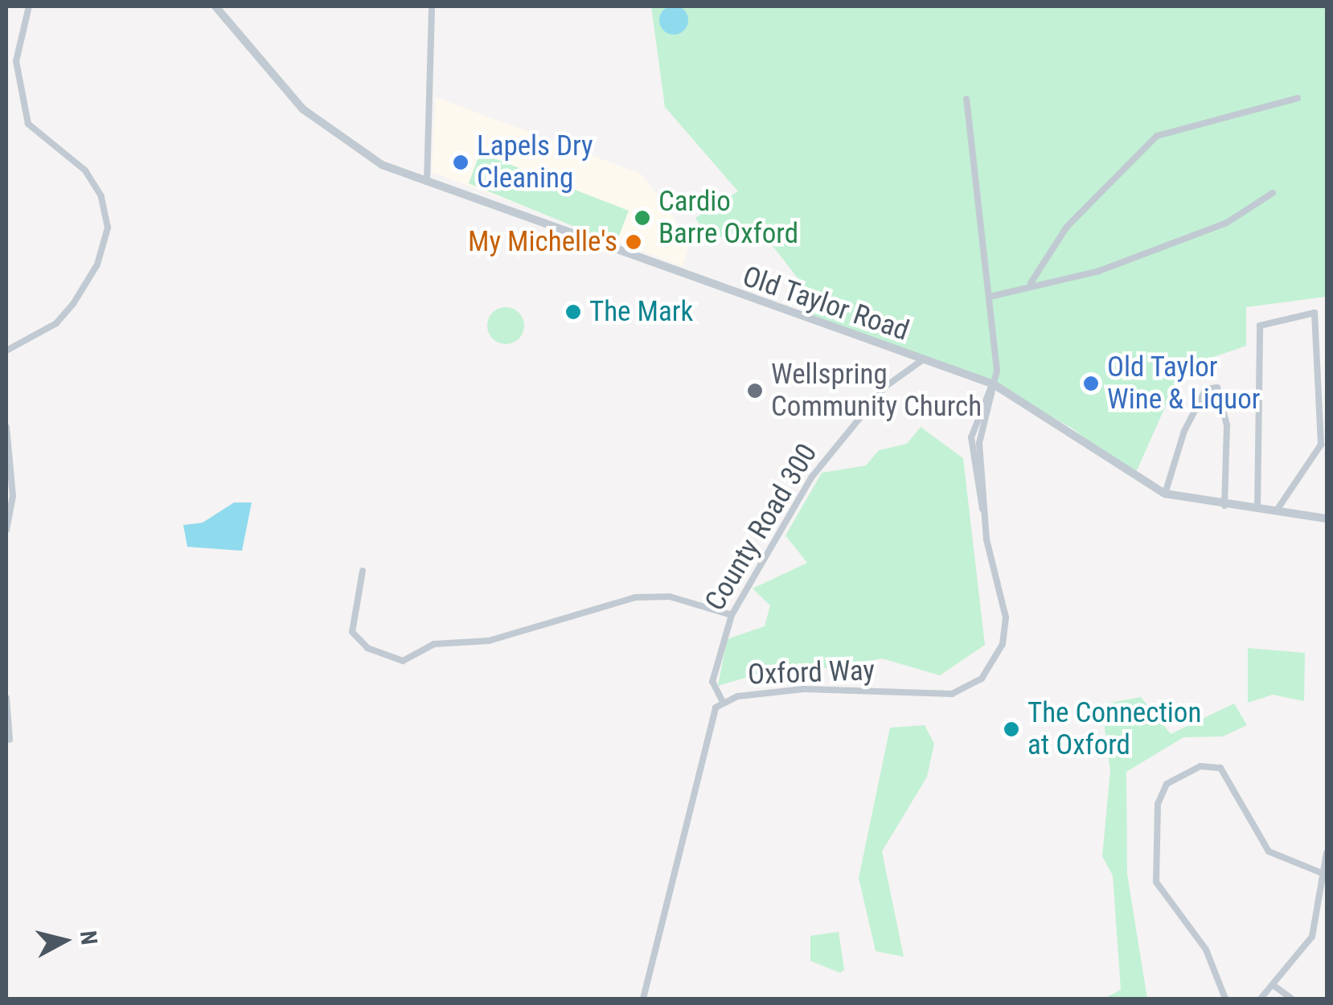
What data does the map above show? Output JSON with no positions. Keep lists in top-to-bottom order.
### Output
{
  "streets": {
    "street": ["Old Taylor Road", "County Road 300", "Oxford Way"]
  },
  "crossings": [
    ["Old Taylor Road", "County Road 300"],
    ["Old Taylor Road", "Oxford Way"],
    ["County Road 300", "Oxford Way"]
  ],
  "places": [
    "Lapels Dry Cleaning",
    "Cardio Barre Oxford",
    "My Michelle's",
    "The Mark",
    "Old Taylor Wine & Liquor",
    "Wellspring Community Church",
    "The Connection at Oxford"
  ],
  "north": "right"
}
